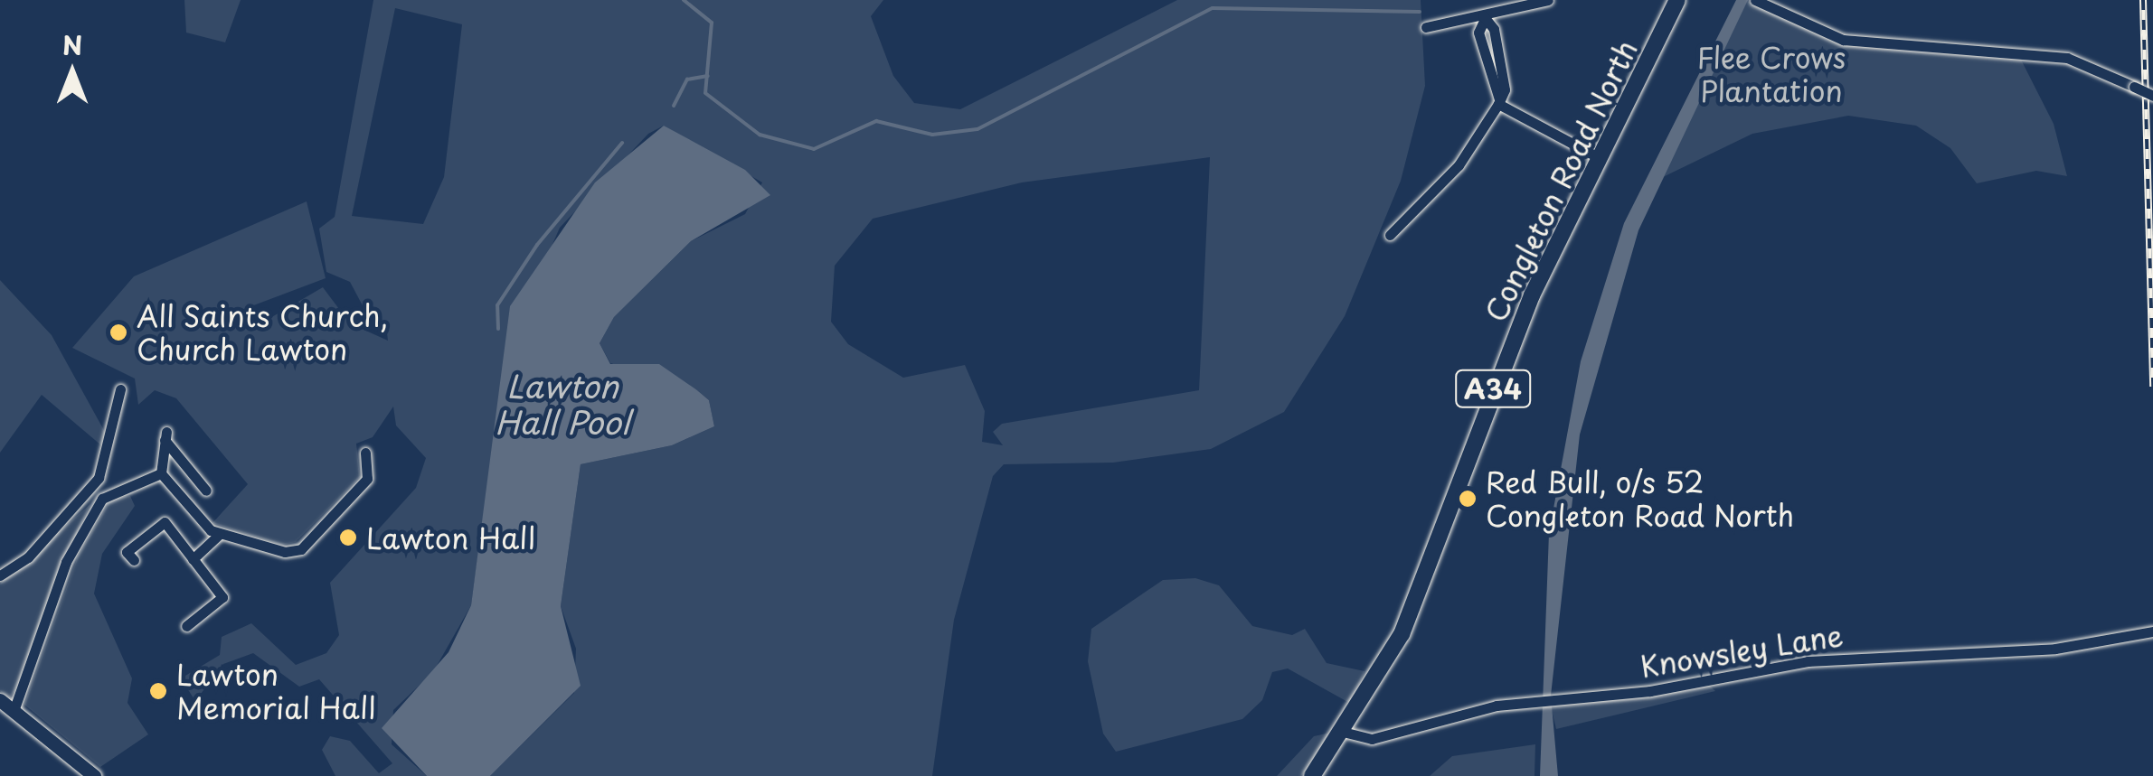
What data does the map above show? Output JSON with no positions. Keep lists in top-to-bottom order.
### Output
{
  "streets": {
    "highway": ["Congleton Road North", "A34"],
    "street": ["Knowsley Lane"]
  },
  "crossings": [
    ["Congleton Road North", "Knowsley Lane"]
  ],
  "water": ["Lawton Hall Pool"],
  "parks": ["Flee Crows Plantation"],
  "places": [
    "All Saints Church, Church Lawton",
    "Red Bull, o/s 52 Congleton Road North",
    "Lawton Hall",
    "Lawton Memorial Hall"
  ],
  "north": "top"
}
